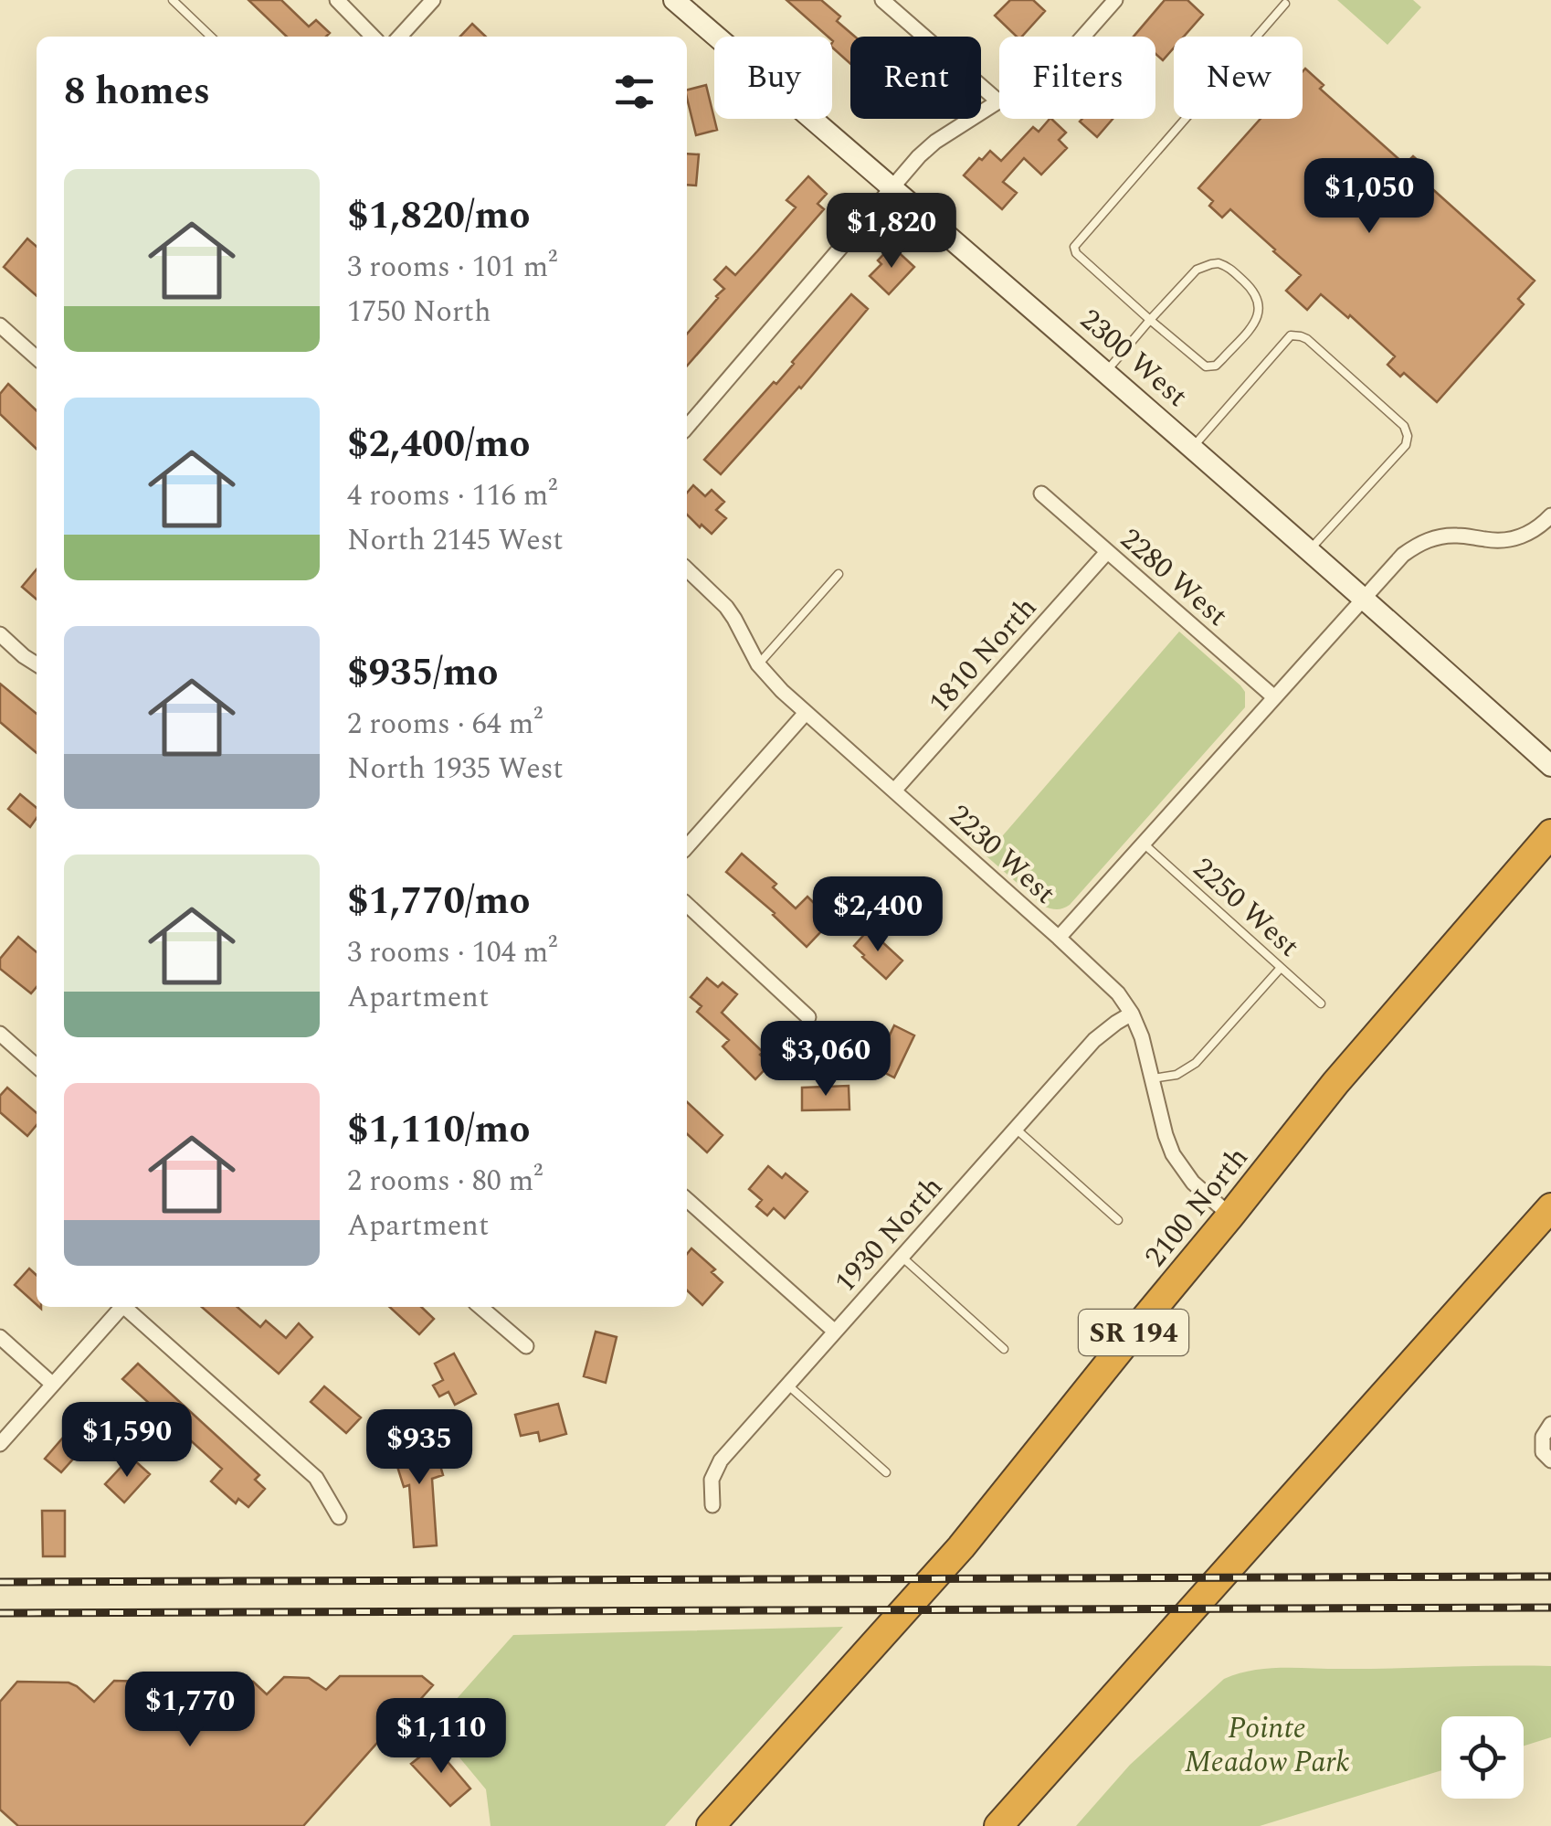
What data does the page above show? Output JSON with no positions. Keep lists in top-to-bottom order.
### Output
{
  "streets": {
    "highway": ["2100 North", "SR 194"],
    "main road": ["2300 West"],
    "street": [
      "2280 West",
      "1810 North",
      "2230 West",
      "1930 North"
    ],
    "lane": ["2250 West"]
  },
  "crossings": [
    ["2280 West", "1810 North"],
    ["1810 North", "2230 West"],
    ["2230 West", "2100 North"],
    ["2230 West", "1930 North"]
  ],
  "parks": ["Pointe Meadow Park"],
  "page": {
    "chip": [
      "Buy",
      "Rent",
      "Filters",
      "New"
    ],
    "heading": "8 homes",
    "list": [
      {
        "name": "$1,820/mo",
        "note": "3 rooms · 101 m² · 1750 North"
      },
      {
        "name": "$2,400/mo",
        "note": "4 rooms · 116 m² · North 2145 West"
      },
      {
        "name": "$935/mo",
        "note": "2 rooms · 64 m² · North 1935 West"
      },
      {
        "name": "$1,770/mo",
        "note": "3 rooms · 104 m² · Apartment"
      },
      {
        "name": "$1,110/mo",
        "note": "2 rooms · 80 m² · Apartment"
      }
    ],
    "price": [
      "$1,050",
      "$1,820",
      "$2,400",
      "$3,060",
      "$1,590",
      "$935",
      "$1,770",
      "$1,110"
    ]
  }
}
